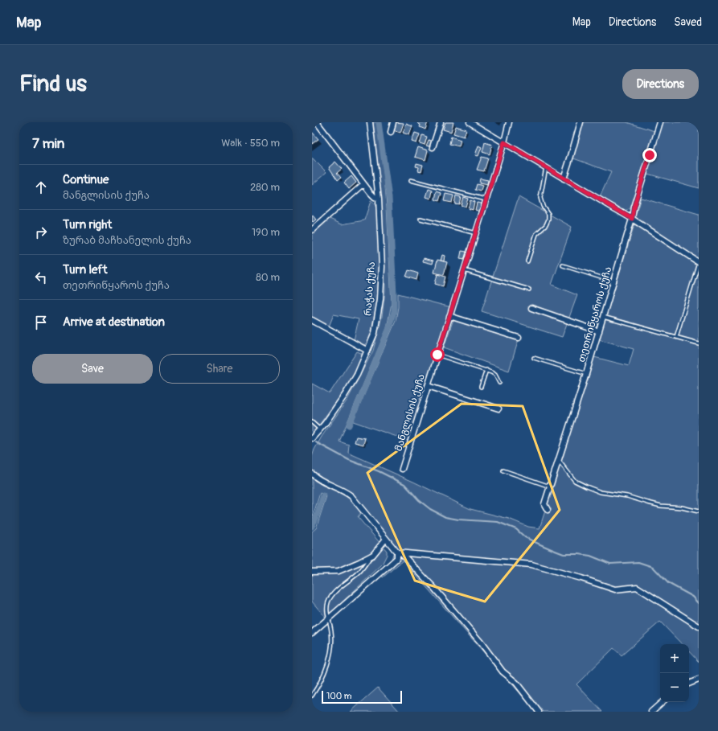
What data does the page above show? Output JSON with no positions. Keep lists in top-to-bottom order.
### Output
{
  "streets": {
    "street": ["რაჭას ქუჩა", "თეთრიწყაროს ქუჩა", "მანგლისის ქუჩა"]
  },
  "scale_bar": "100 m",
  "page": {
    "header": "Map",
    "nav": ["Map", "Directions", "Saved"],
    "buttons": [
      "Directions",
      ["Save", "Share"]
    ],
    "title": "Find us",
    "heading": ["7 min", "Walk · 550 m"],
    "list": [
      ["Continue", "მანგლისის ქუჩა", "280 m"],
      ["Turn right", "ზურაბ მაჩხანელის ქუჩა", "190 m"],
      ["Turn left", "თეთრიწყაროს ქუჩა", "80 m"],
      "Arrive at destination"
    ],
    "map_buttons": ["+", "−"],
    "scale": "100 m"
  }
}
